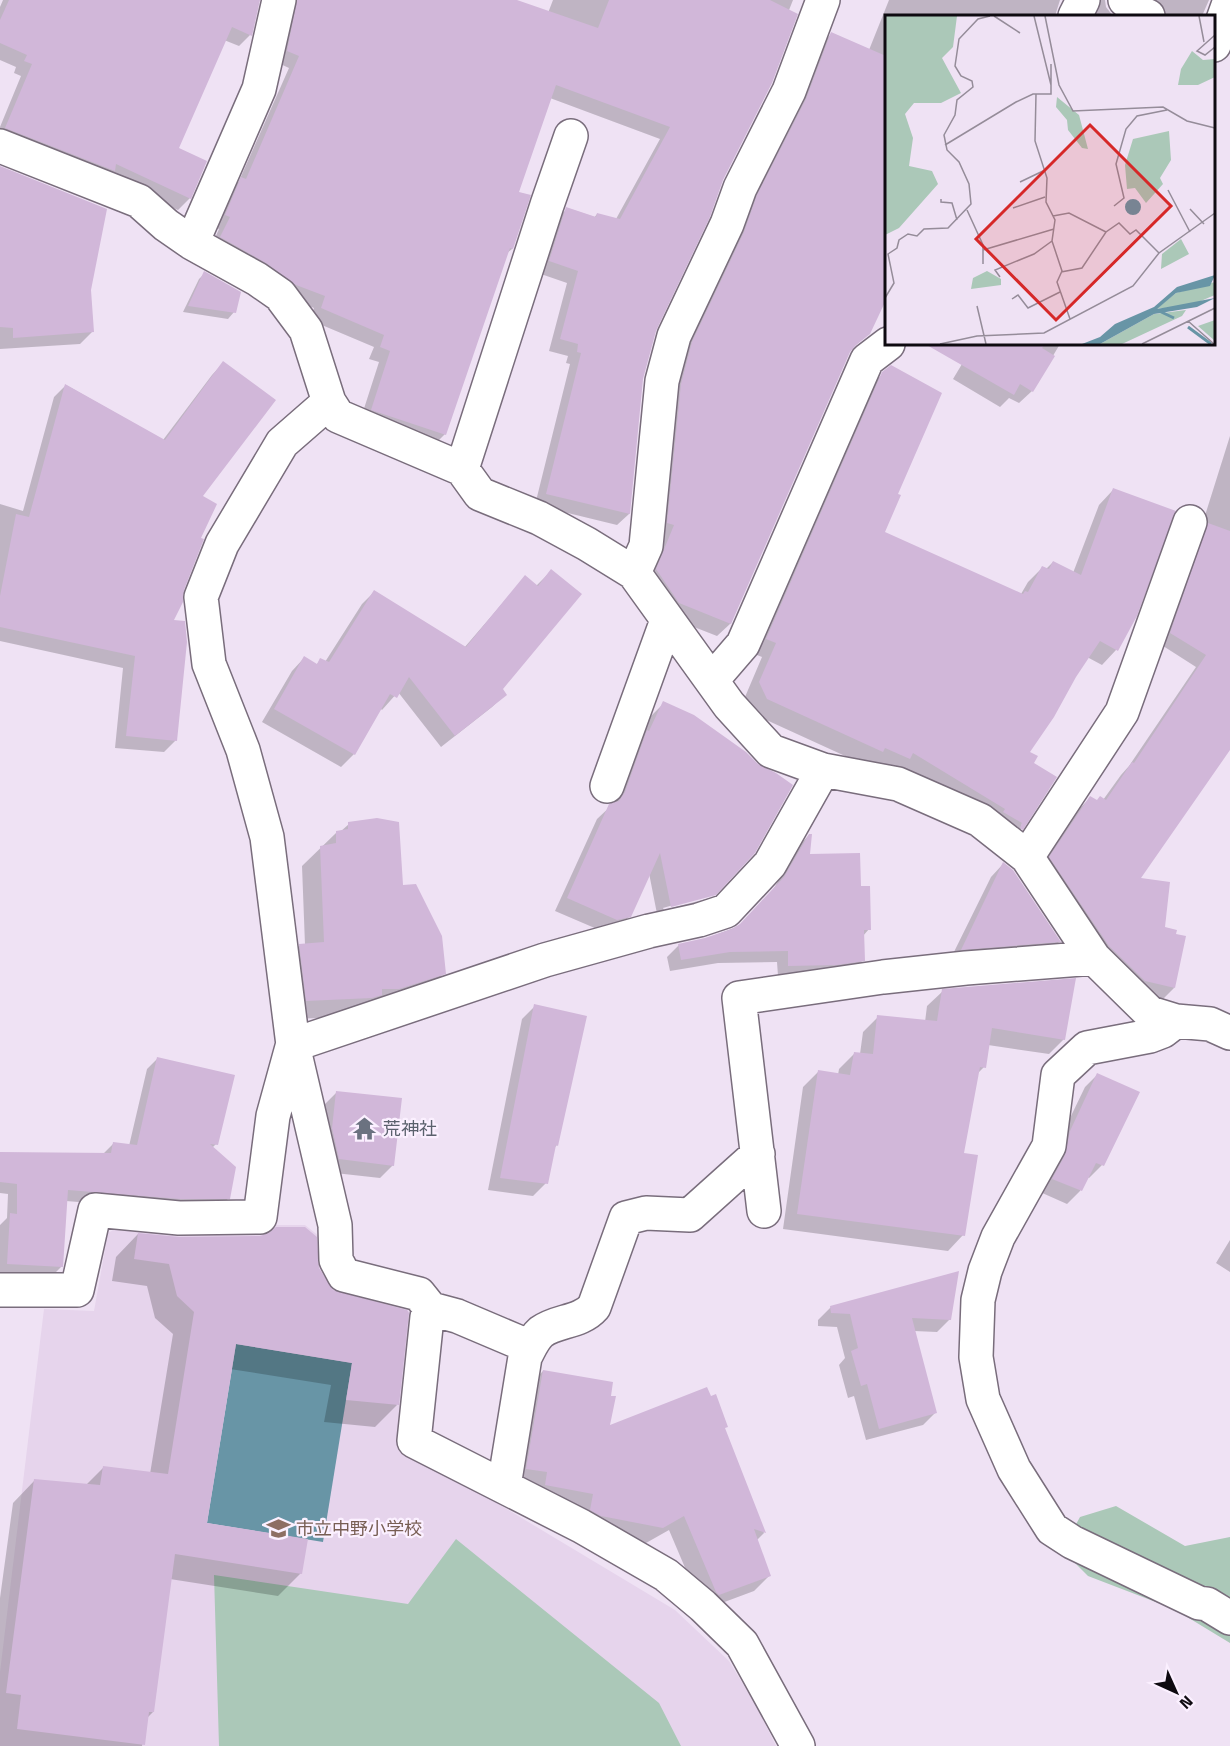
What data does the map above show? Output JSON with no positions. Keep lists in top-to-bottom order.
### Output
{
  "places": {
    "temple": ["荒神社"],
    "school or university": ["市立中野小学校"]
  },
  "north": "bottom right"
}
